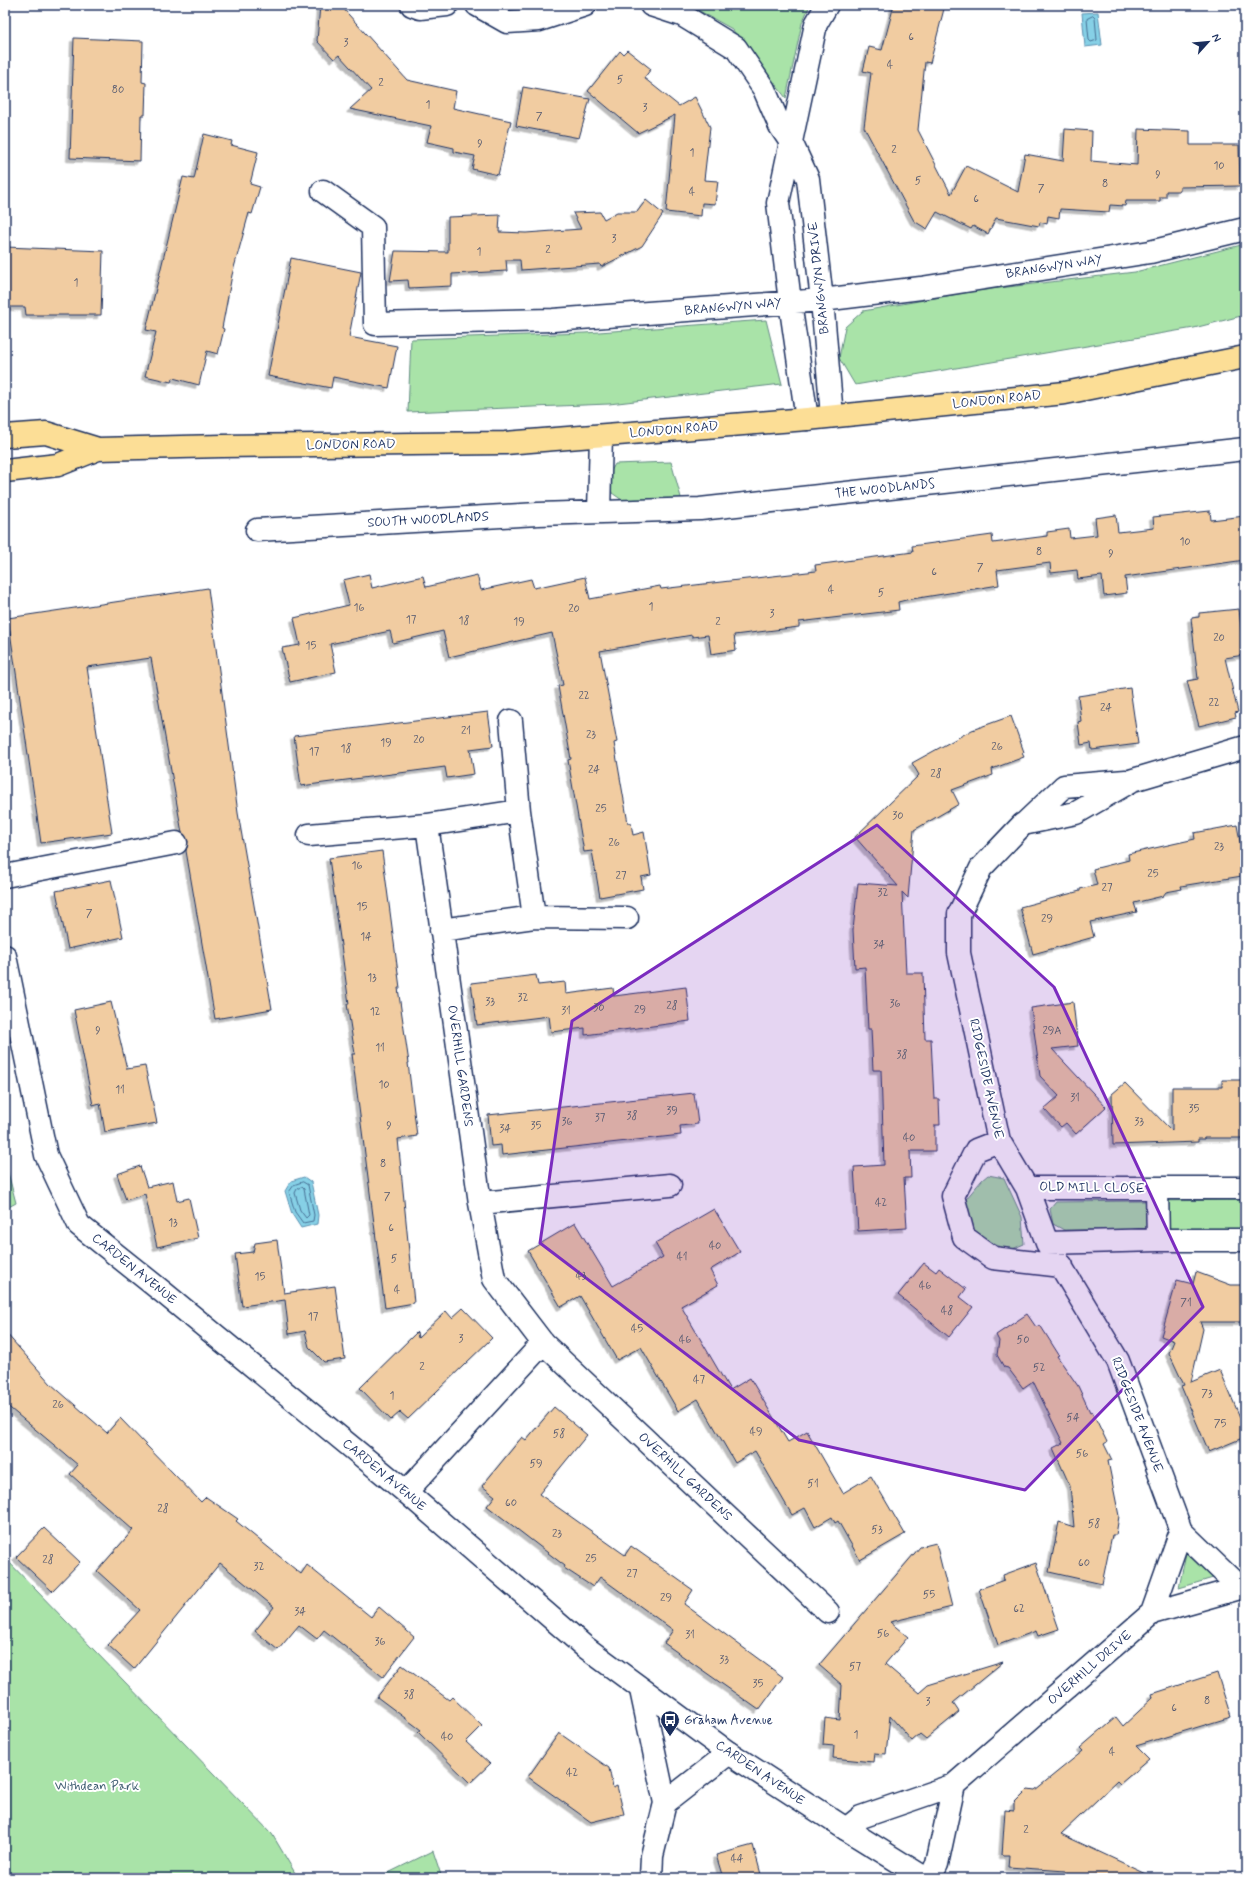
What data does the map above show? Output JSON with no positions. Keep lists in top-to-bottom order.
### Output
{
  "streets": {
    "highway": ["LONDON ROAD"],
    "street": [
      "BRANGWYN WAY",
      "BRANGWYN DRIVE",
      "THE WOODLANDS",
      "SOUTH WOODLANDS",
      "OVERHILL GARDENS",
      "RIDGESIDE AVENUE",
      "OLD MILL CLOSE",
      "CARDEN AVENUE",
      "OVERHILL DRIVE"
    ]
  },
  "crossings": [
    ["BRANGWYN WAY", "BRANGWYN DRIVE"],
    ["BRANGWYN DRIVE", "LONDON ROAD"],
    ["THE WOODLANDS", "SOUTH WOODLANDS"],
    ["RIDGESIDE AVENUE", "OLD MILL CLOSE"],
    ["RIDGESIDE AVENUE", "OVERHILL DRIVE"],
    ["CARDEN AVENUE", "OVERHILL DRIVE"]
  ],
  "parks": ["Withdean Park"],
  "places": {
    "bus stop": ["Graham Avenue"]
  },
  "house_numbers": [
    "6",
    "3",
    "4",
    "5",
    "2",
    "80",
    "1",
    "3",
    "7",
    "9",
    "2",
    "1",
    "10",
    "9",
    "5",
    "8",
    "7",
    "4",
    "6",
    "3",
    "2",
    "1",
    "1",
    "10",
    "8",
    "9",
    "7",
    "6",
    "4",
    "5",
    "1",
    "16",
    "20",
    "3",
    "17",
    "18",
    "19",
    "2",
    "20",
    "15",
    "22",
    "22",
    "24",
    "21",
    "23",
    "20",
    "19",
    "26",
    "18",
    "17",
    "24",
    "28",
    "25",
    "30",
    "26",
    "23",
    "16",
    "25",
    "27",
    "27",
    "32",
    "15",
    "7",
    "29",
    "14",
    "34",
    "13",
    "32",
    "33",
    "36",
    "28",
    "30",
    "29",
    "31",
    "12",
    "9",
    "29A",
    "11",
    "38",
    "10",
    "11",
    "31",
    "35",
    "39",
    "38",
    "37",
    "36",
    "33",
    "9",
    "35",
    "34",
    "40",
    "8",
    "7",
    "42",
    "13",
    "6",
    "40",
    "41",
    "5",
    "43",
    "15",
    "46",
    "4",
    "71",
    "48",
    "17",
    "45",
    "3",
    "46",
    "50",
    "2",
    "52",
    "47",
    "73",
    "1",
    "26",
    "54",
    "75",
    "49",
    "58",
    "56",
    "59",
    "51",
    "60",
    "28",
    "58",
    "53",
    "23",
    "25",
    "28",
    "60",
    "32",
    "27",
    "55",
    "29",
    "62",
    "34",
    "56",
    "31",
    "36",
    "33",
    "57",
    "35",
    "38",
    "8",
    "3",
    "6",
    "1",
    "40",
    "4",
    "42",
    "2",
    "44"
  ],
  "north": "top right"
}
